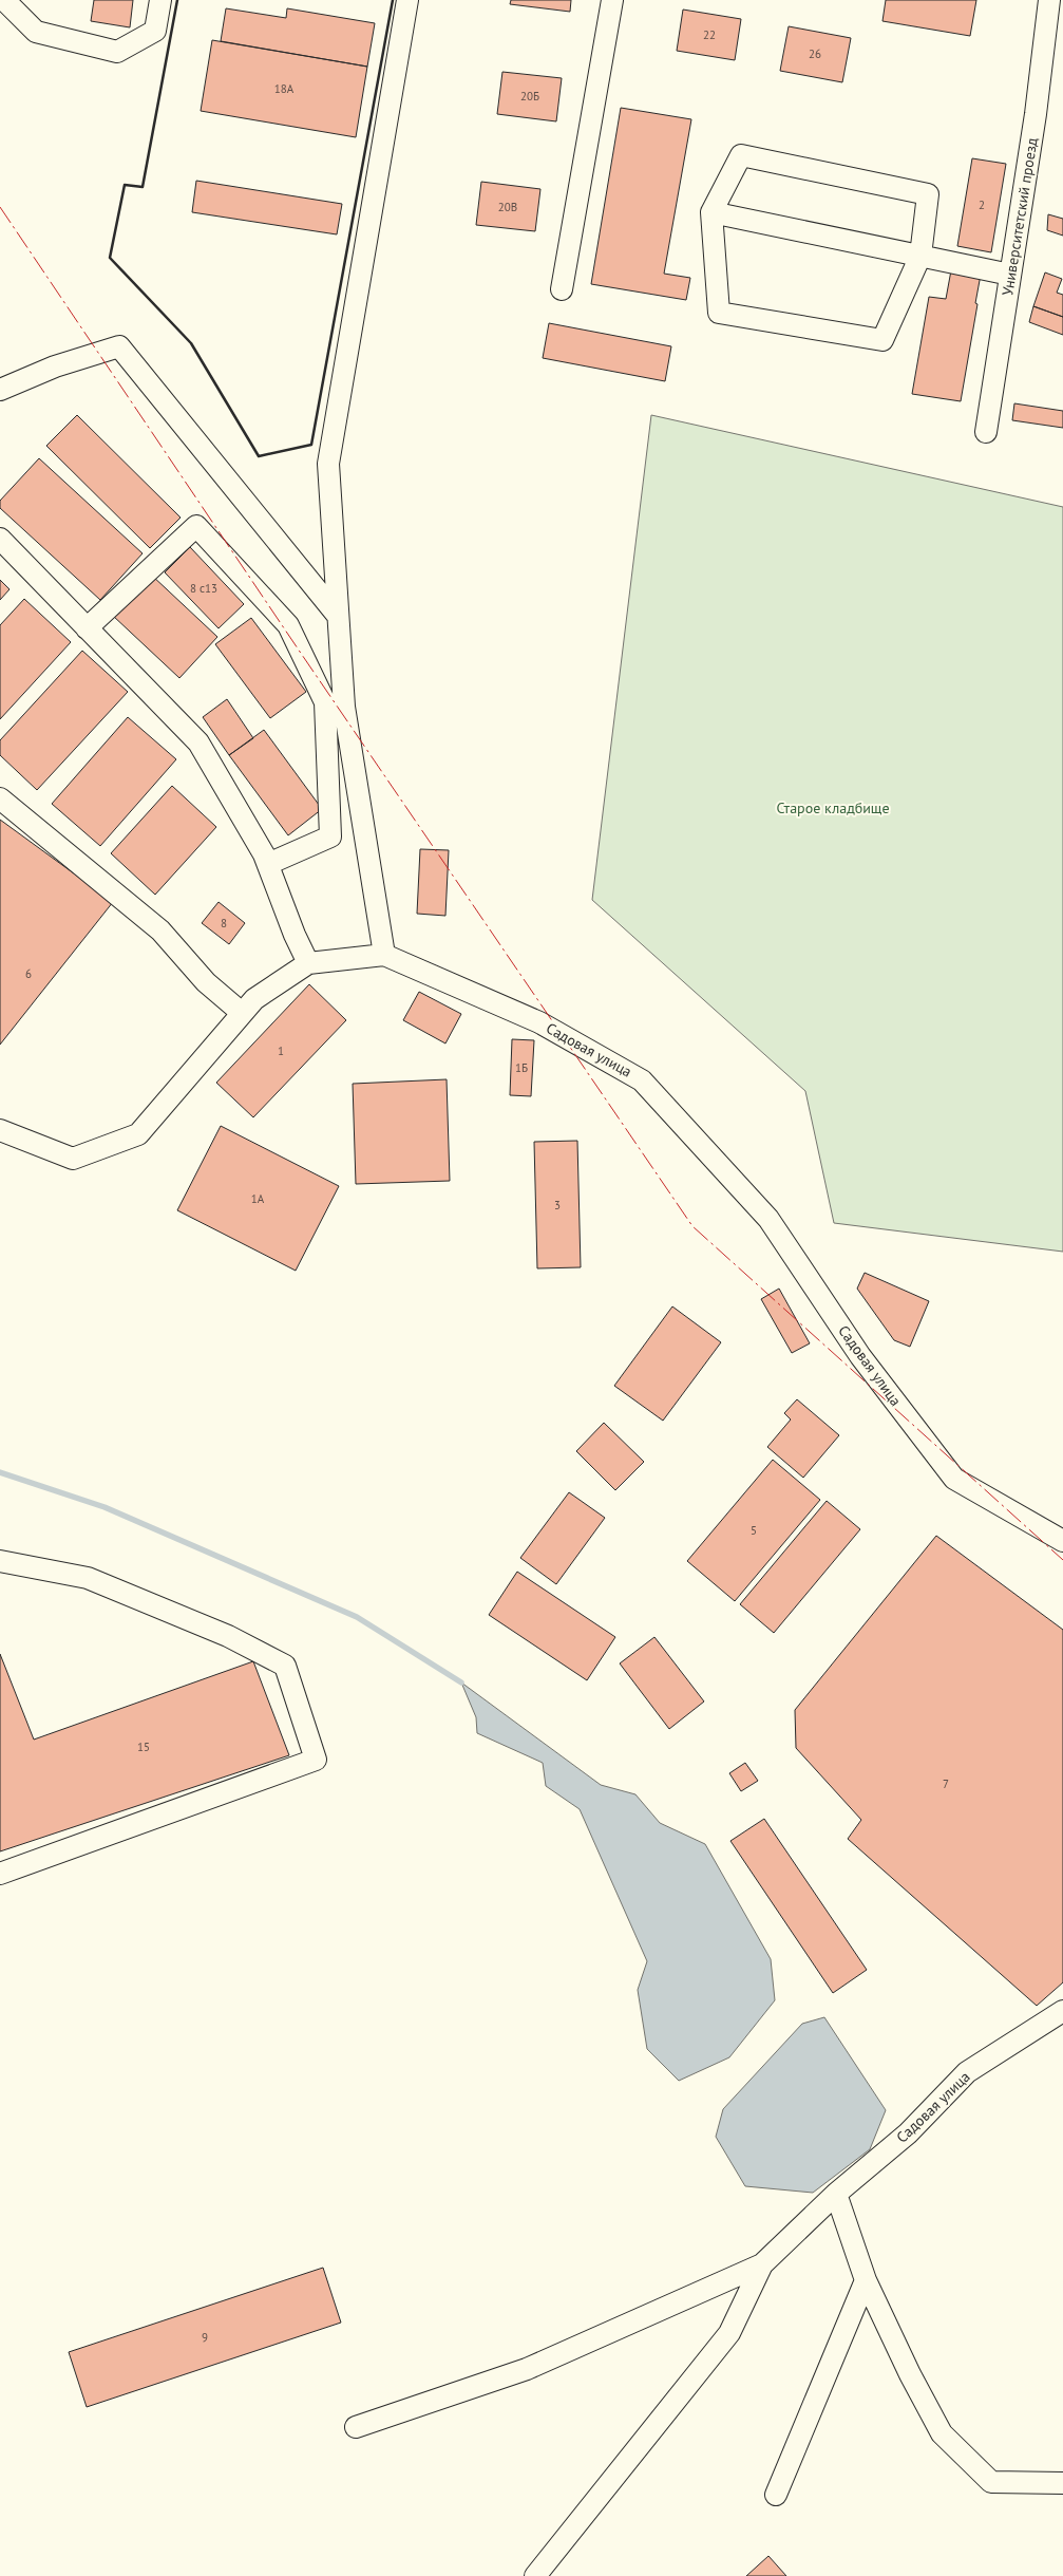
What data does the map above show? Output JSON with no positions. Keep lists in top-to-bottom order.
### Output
{
  "streets": {
    "street": ["Университетский проезд", "Садовая улица"]
  },
  "parks": ["Старое кладбище"],
  "house_numbers": [
    "22",
    "26",
    "18А",
    "20Б",
    "2",
    "20В",
    "8 с13",
    "8",
    "6",
    "1",
    "1Б",
    "1А",
    "3",
    "5",
    "15",
    "7",
    "9"
  ]
}
